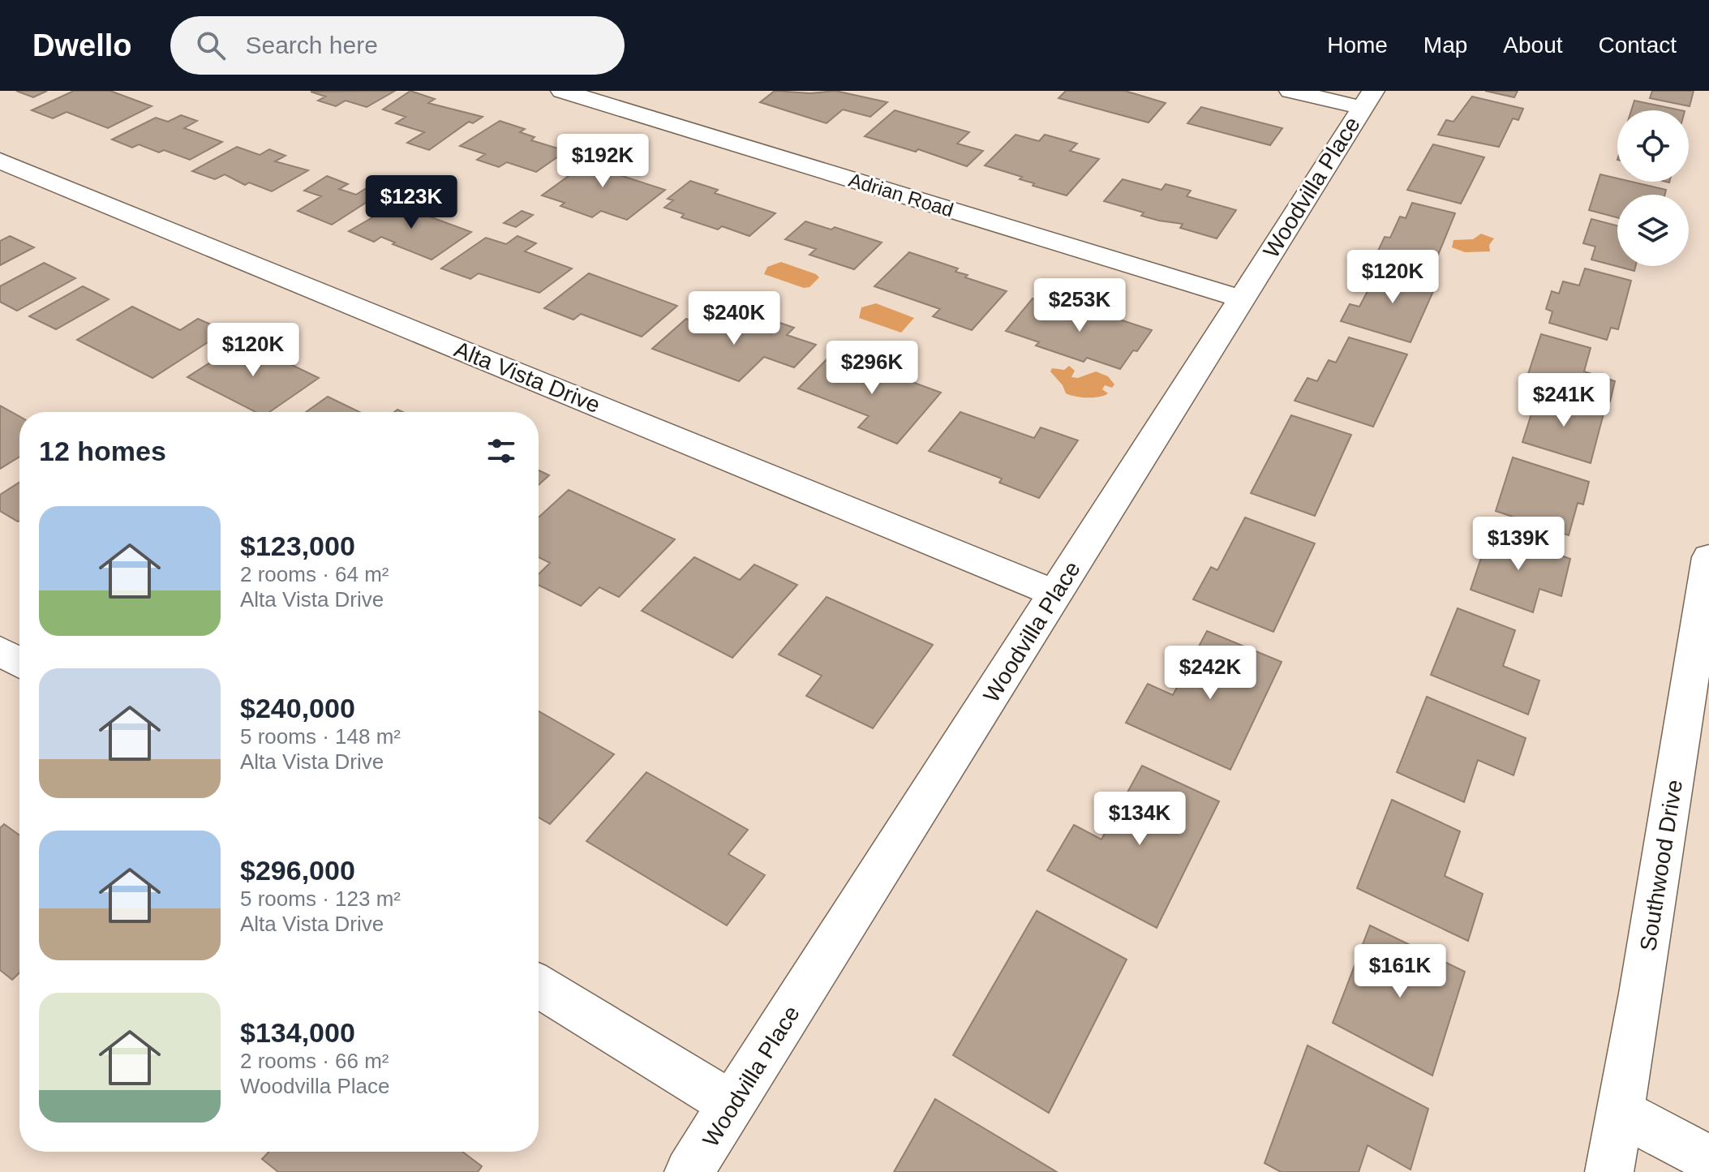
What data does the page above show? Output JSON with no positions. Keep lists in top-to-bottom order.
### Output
{
  "streets": {
    "street": [
      "Woodvilla Place",
      "Adrian Road",
      "Alta Vista Drive",
      "Southwood Drive"
    ]
  },
  "crossings": [
    ["Woodvilla Place", "Adrian Road"],
    ["Woodvilla Place", "Alta Vista Drive"]
  ],
  "page": {
    "header": "Dwello",
    "search": "Search here",
    "nav": [
      "Home",
      "Map",
      "About",
      "Contact"
    ],
    "price": [
      "$192K",
      "$123K",
      "$120K",
      "$253K",
      "$240K",
      "$120K",
      "$296K",
      "$241K",
      "$139K",
      "$242K",
      "$134K",
      "$161K"
    ],
    "heading": "12 homes",
    "list": [
      {
        "name": "$123,000",
        "note": "2 rooms · 64 m² · Alta Vista Drive"
      },
      {
        "name": "$240,000",
        "note": "5 rooms · 148 m² · Alta Vista Drive"
      },
      {
        "name": "$296,000",
        "note": "5 rooms · 123 m² · Alta Vista Drive"
      },
      {
        "name": "$134,000",
        "note": "2 rooms · 66 m² · Woodvilla Place"
      }
    ]
  }
}
